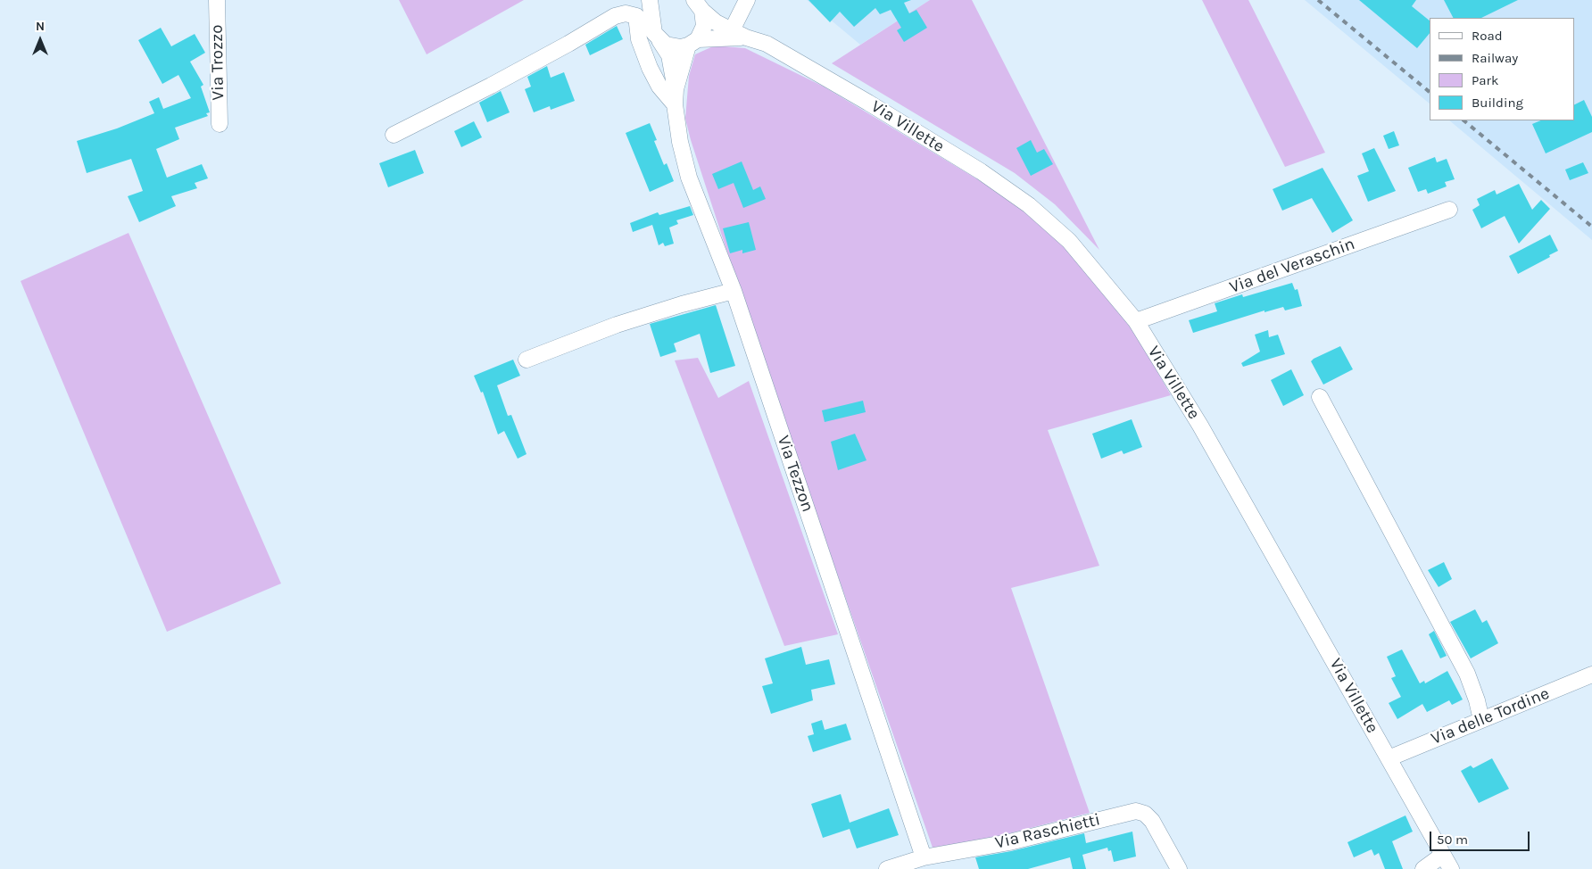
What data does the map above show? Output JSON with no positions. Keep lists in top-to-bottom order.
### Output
{
  "streets": {
    "street": [
      "Via Trozzo",
      "Via Villette",
      "Via del Veraschin",
      "Via Tezzon",
      "Via delle Tordine",
      "Via Raschietti"
    ]
  },
  "crossings": [
    ["Via Villette", "Via del Veraschin"],
    ["Via Villette", "Via Tezzon"],
    ["Via Villette", "Via delle Tordine"],
    ["Via Tezzon", "Via Raschietti"]
  ],
  "legend": [
    "Road",
    "Railway",
    "Park",
    "Building"
  ],
  "scale_bar": "50 m",
  "north": "top"
}
